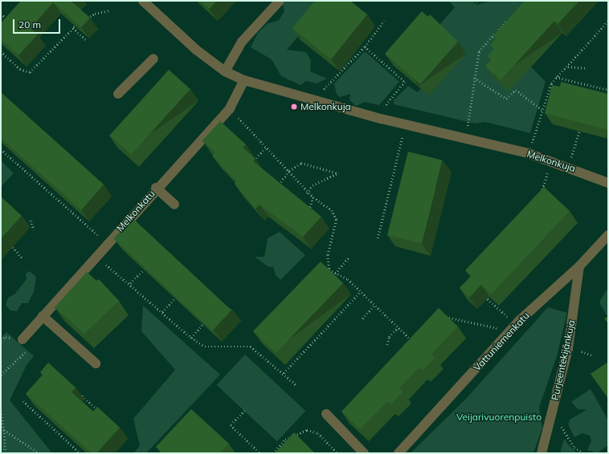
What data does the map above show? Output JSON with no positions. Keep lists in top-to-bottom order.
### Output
{
  "streets": {
    "street": [
      "Melkonkuja",
      "Melkonkatu",
      "Vattuniemenkatu",
      "Purjeentekijänkuja"
    ]
  },
  "crossings": [
    ["Melkonkuja", "Melkonkatu"],
    ["Vattuniemenkatu", "Purjeentekijänkuja"]
  ],
  "parks": ["Veijarivuorenpuisto"],
  "places": ["Melkonkuja"],
  "scale_bar": "20 m"
}
